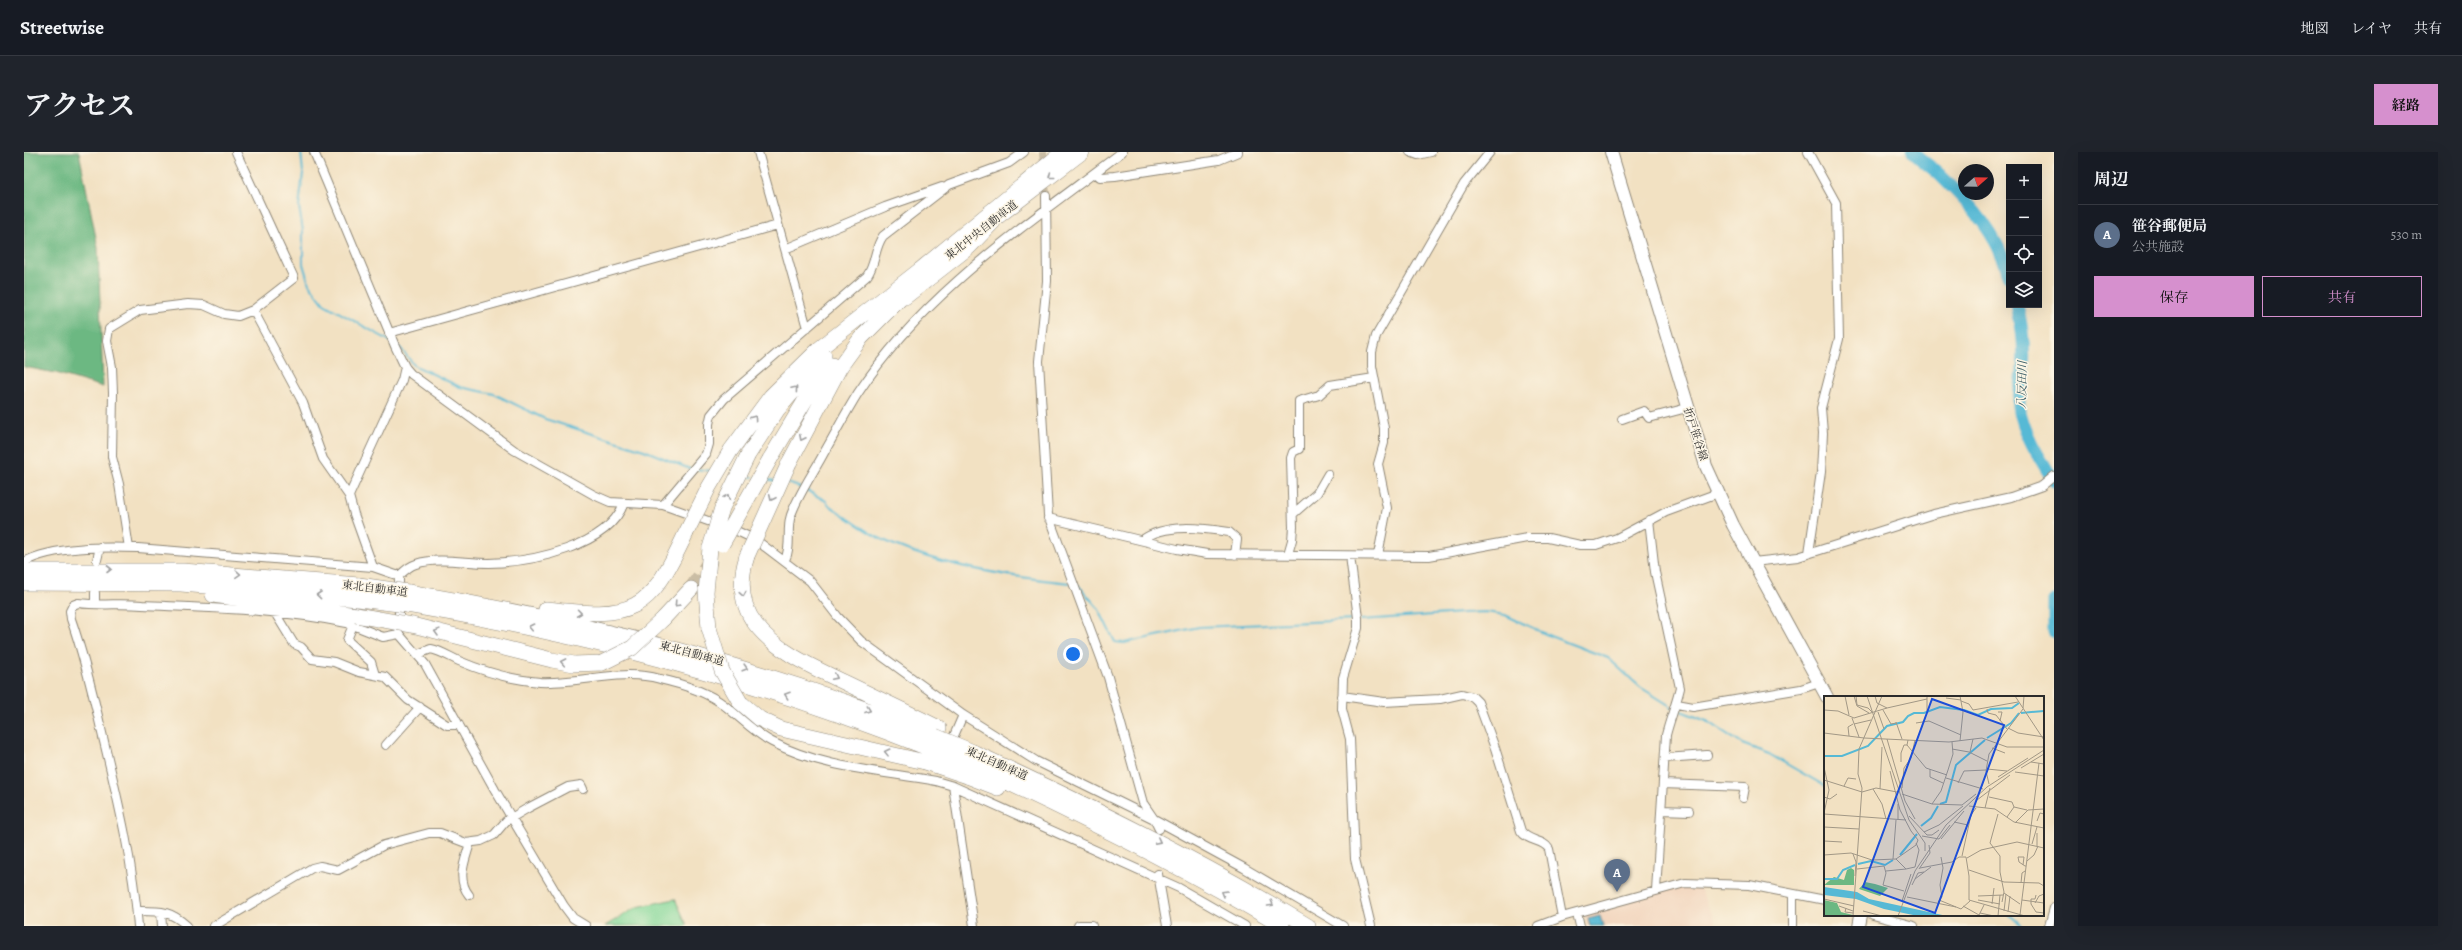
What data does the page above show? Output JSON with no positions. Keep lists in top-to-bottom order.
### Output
{
  "streets": {
    "highway": ["東北中央自動車道", "東北自動車道"],
    "main road": ["折戸笹谷線"]
  },
  "water": ["八反田川"],
  "north": "right",
  "page": {
    "header": "Streetwise",
    "nav": ["地図", "レイヤ", "共有"],
    "title": "アクセス",
    "buttons": [
      "経路",
      ["保存", "共有"]
    ],
    "heading": "周辺",
    "map_buttons": ["+", "−"],
    "list": [
      {
        "mark": "A",
        "name": "笹谷郵便局",
        "note": "公共施設",
        "value": "530 m"
      }
    ],
    "pins": "A"
  }
}
